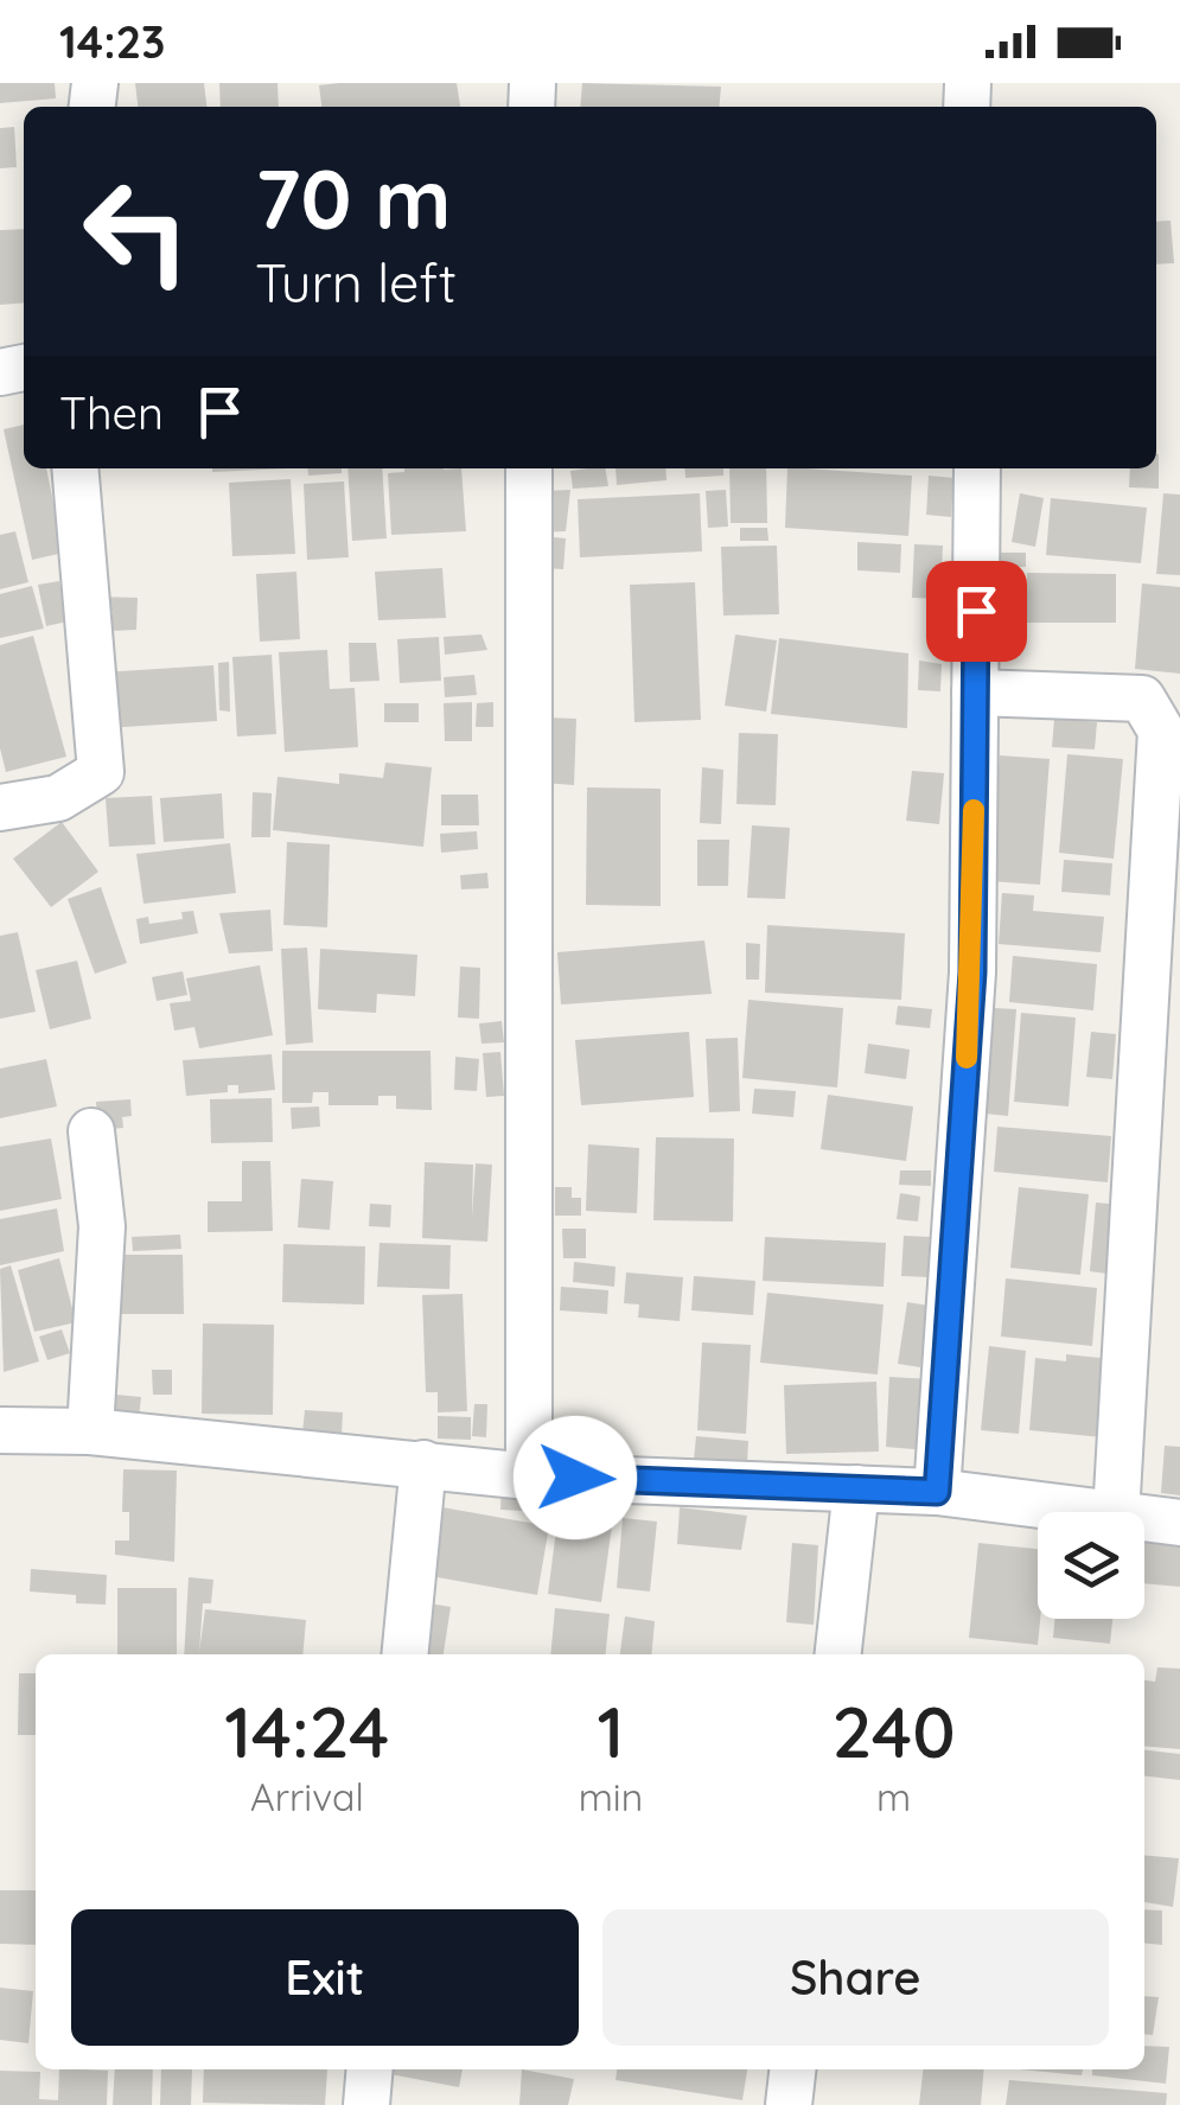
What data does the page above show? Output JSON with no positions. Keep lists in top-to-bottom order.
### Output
{
  "page": {
    "status": "14:23",
    "turn": ["70 m", "Turn left"],
    "then": "Then",
    "eta": [
      "14:24",
      "Arrival",
      "1",
      "min",
      "240",
      "m"
    ],
    "buttons": ["Exit", "Share"]
  }
}
